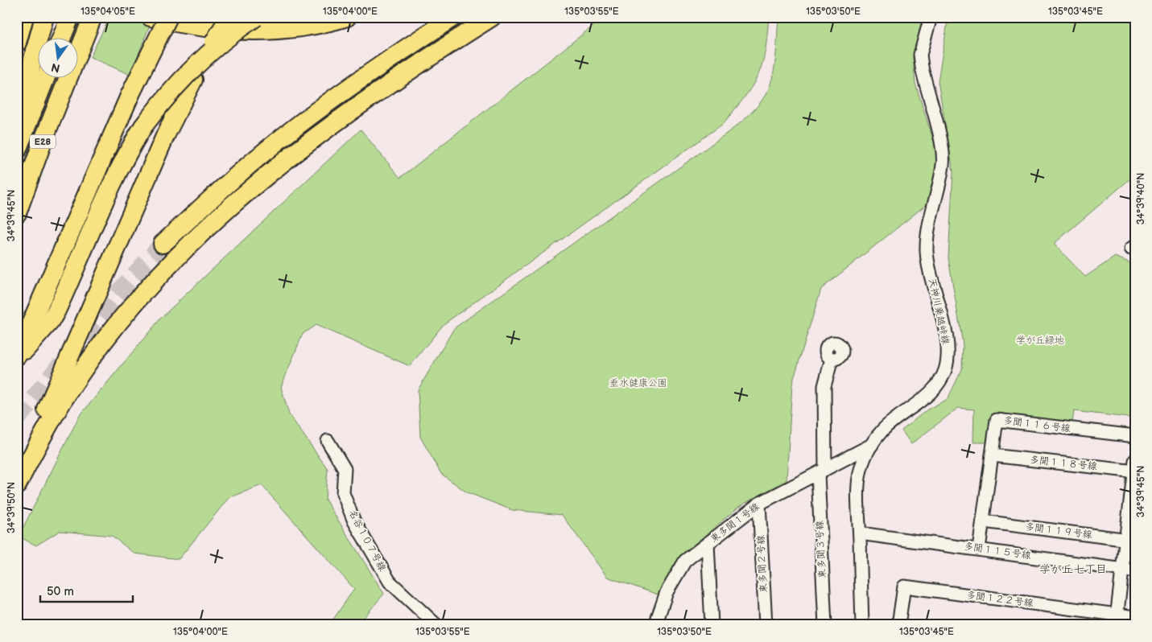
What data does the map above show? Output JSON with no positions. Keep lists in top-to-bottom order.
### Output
{
  "streets": {
    "highway": ["E28"],
    "street": [
      "天神川乗越峠線",
      "多聞１１６号線",
      "多聞１１８号線",
      "東多聞１号線",
      "多聞１１９号線",
      "名谷１０７号線",
      "東多聞３号線",
      "多聞１１５号線",
      "東多聞２号線",
      "多聞１２２号線"
    ]
  },
  "crossings": [
    ["天神川乗越峠線", "東多聞１号線"],
    ["天神川乗越峠線", "多聞１１５号線"],
    ["多聞１１６号線", "多聞１１８号線"],
    ["多聞１１６号線", "多聞１１９号線"],
    ["多聞１１６号線", "多聞１１５号線"],
    ["東多聞１号線", "東多聞３号線"],
    ["東多聞１号線", "東多聞２号線"]
  ],
  "districts": ["学が丘七丁目"],
  "parks": ["学が丘緑地", "垂水健康公園"],
  "scale_bar": "50 m",
  "north": "bottom",
  "coordinates": [
    "135°04'05\"E",
    "135°04'00\"E",
    "135°03'55\"E",
    "135°03'50\"E",
    "135°03'45\"E",
    "34°39'40\"N",
    "34°39'45\"N",
    "34°39'50\"N"
  ]
}
